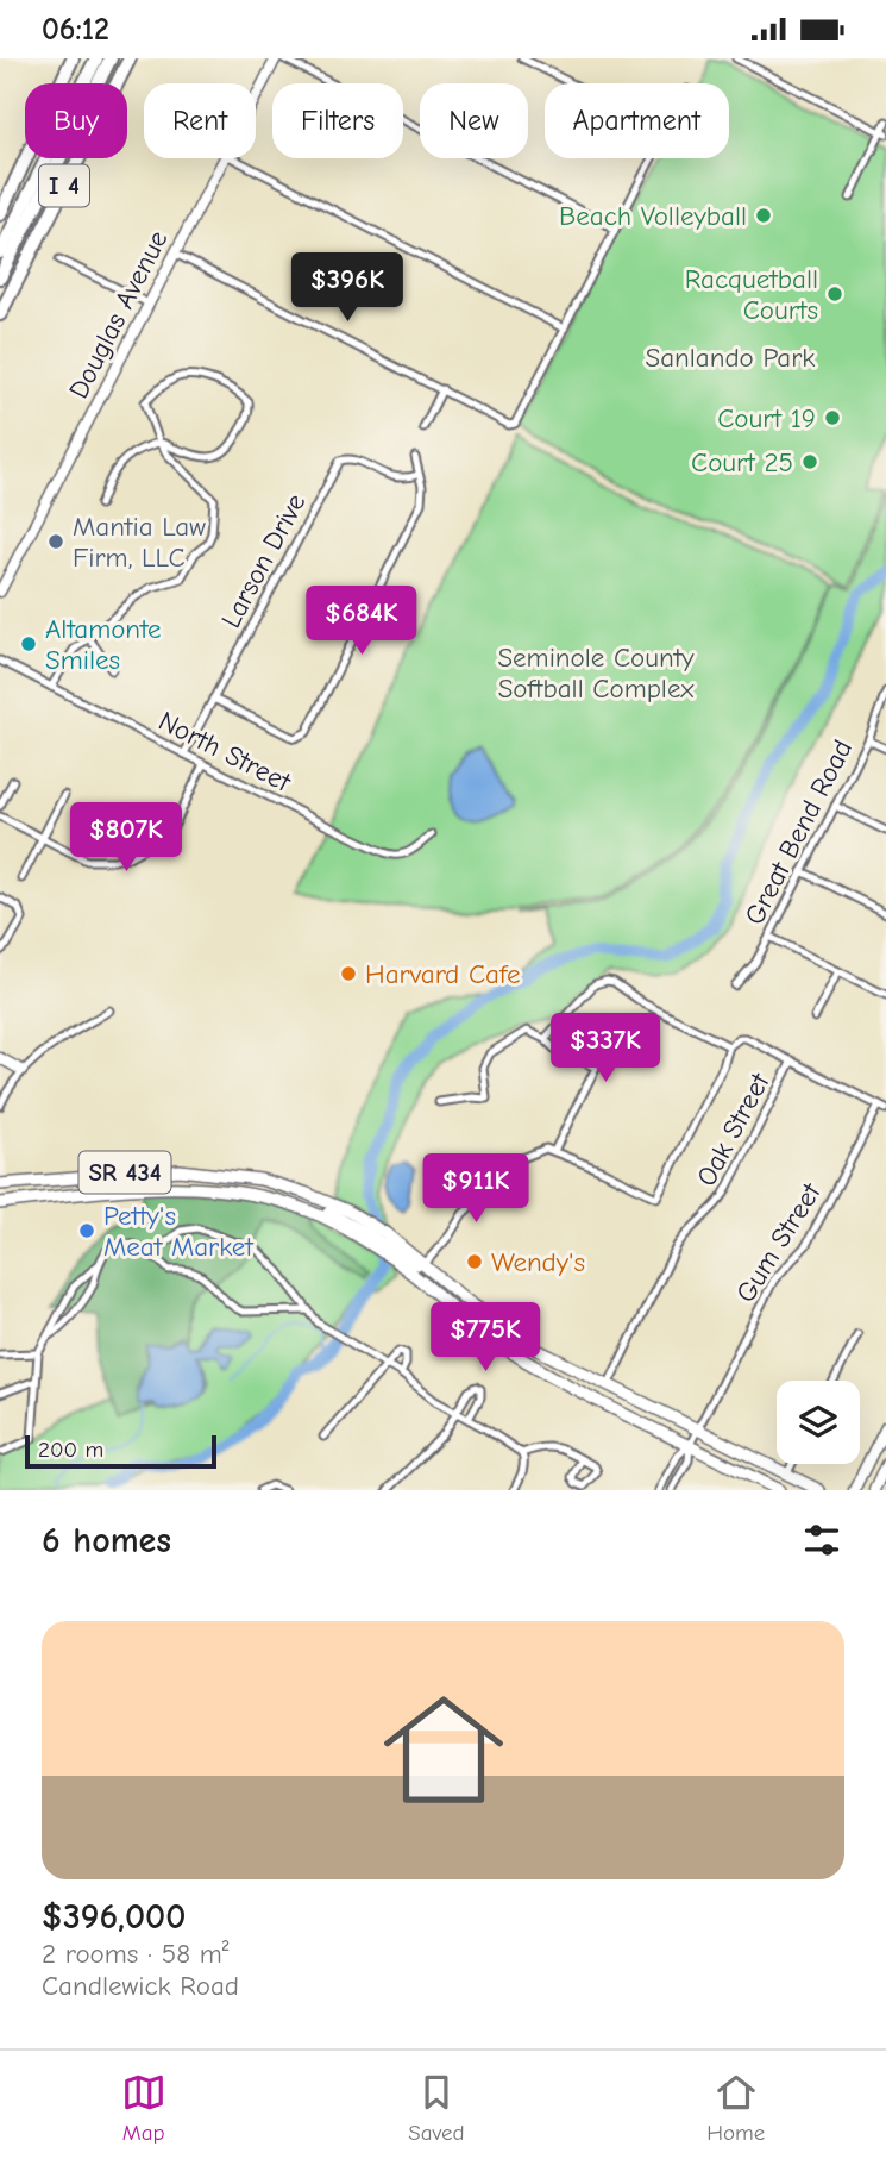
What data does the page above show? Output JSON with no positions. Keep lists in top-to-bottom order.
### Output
{
  "streets": {
    "highway": ["I 4"],
    "main road": ["Douglas Avenue", "SR 434"],
    "street": [
      "Larson Drive",
      "North Street",
      "Great Bend Road",
      "Oak Street",
      "Gum Street"
    ]
  },
  "crossings": [
    ["Larson Drive", "North Street"],
    ["Oak Street", "SR 434"],
    ["SR 434", "Gum Street"]
  ],
  "parks": ["Sanlando Park", "Seminole County Softball Complex"],
  "places": [
    "Beach Volleyball",
    "Racquetball Courts",
    "Court 19",
    "Court 25",
    "Mantia Law Firm, LLC",
    "Altamonte Smiles",
    "Harvard Cafe",
    "Petty's Meat Market",
    "Wendy's"
  ],
  "scale_bar": "200 m",
  "page": {
    "status": "06:12",
    "chip": [
      "Buy",
      "Rent",
      "Filters",
      "New",
      "Apartment"
    ],
    "price": [
      "$396K",
      "$684K",
      "$807K",
      "$337K",
      "$911K",
      "$775K"
    ],
    "scale": "200 m",
    "heading": "6 homes",
    "list": [
      {
        "name": "$396,000",
        "note": "2 rooms · 58 m² · Candlewick Road"
      }
    ],
    "tabs": ["Map", "Saved", "Home"]
  }
}
